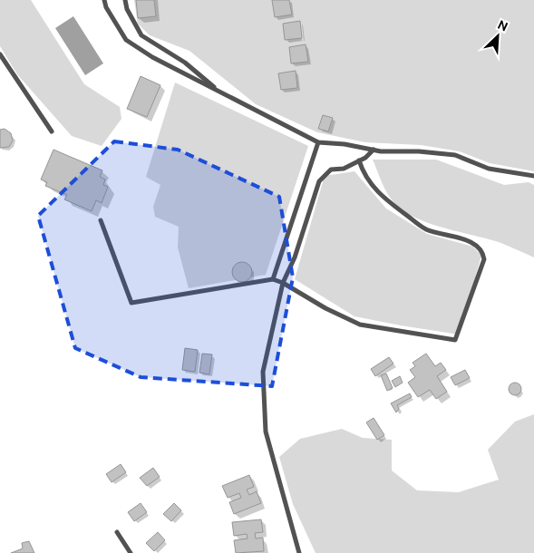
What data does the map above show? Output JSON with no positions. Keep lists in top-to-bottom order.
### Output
{
  "north": "top right"
}
